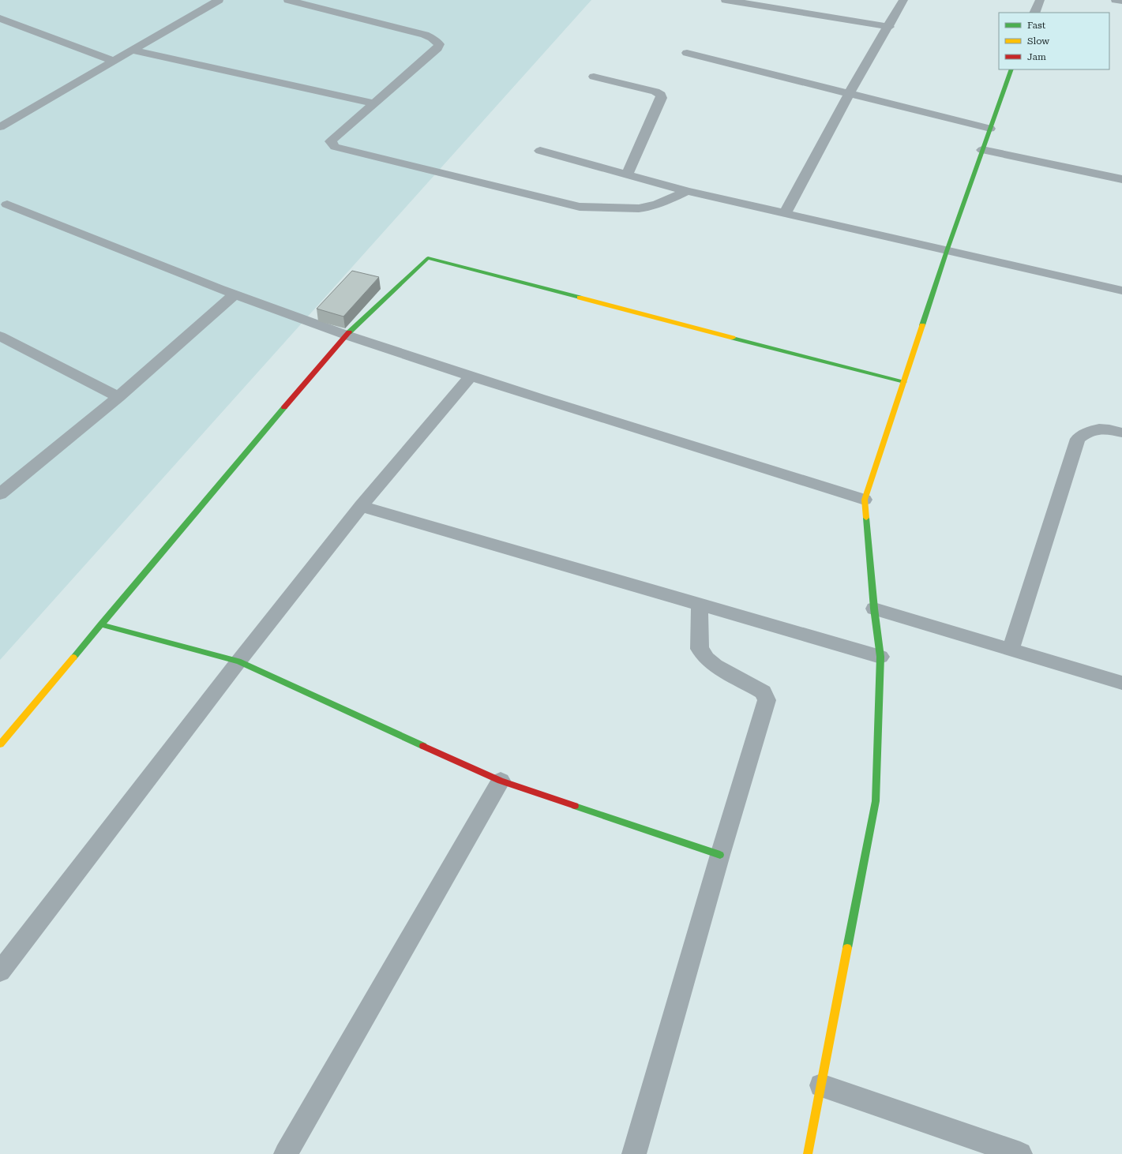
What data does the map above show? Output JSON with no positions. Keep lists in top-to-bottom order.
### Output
{
  "legend": ["Fast", "Slow", "Jam"]
}
